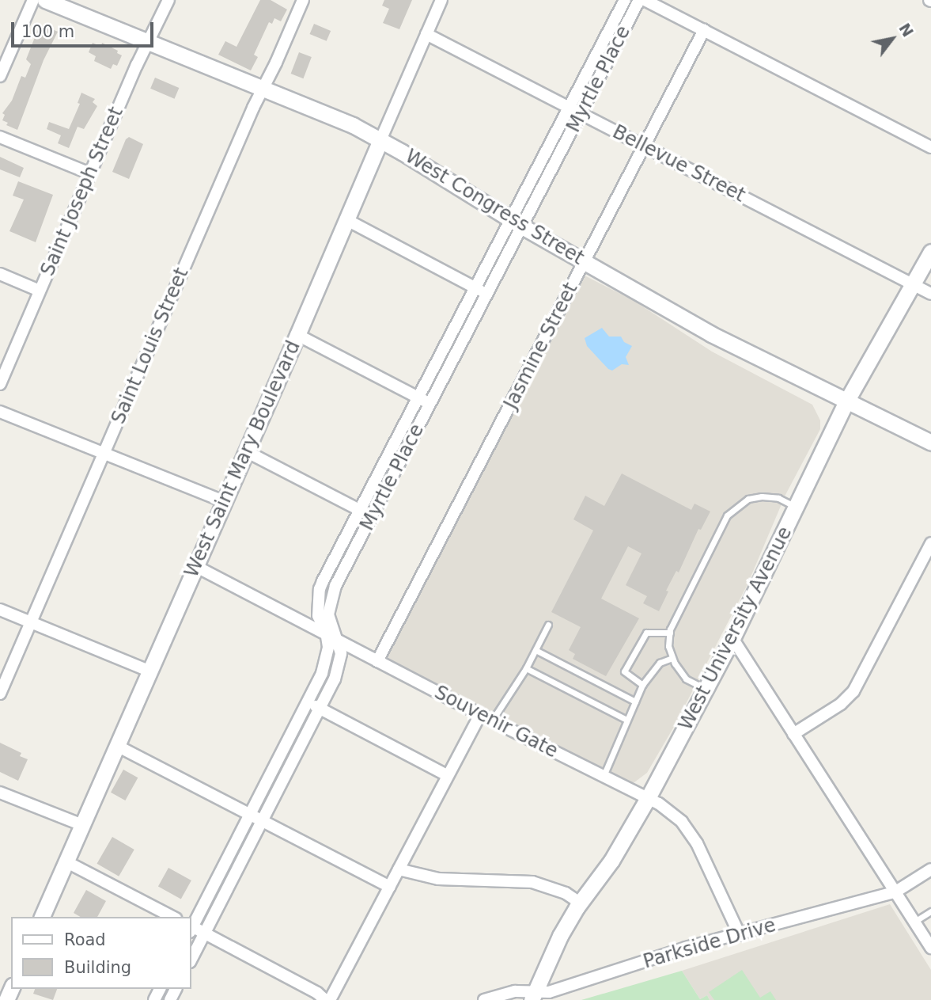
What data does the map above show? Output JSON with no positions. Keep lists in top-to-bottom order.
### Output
{
  "streets": {
    "main road": ["West Congress Street", "West Saint Mary Boulevard", "West University Avenue"],
    "street": [
      "Myrtle Place",
      "Bellevue Street",
      "Saint Joseph Street",
      "Saint Louis Street",
      "Jasmine Street",
      "Souvenir Gate",
      "Parkside Drive"
    ]
  },
  "crossings": [
    ["Myrtle Place", "Bellevue Street"],
    ["Myrtle Place", "West Congress Street"],
    ["Myrtle Place", "Souvenir Gate"],
    ["Bellevue Street", "Jasmine Street"],
    ["Bellevue Street", "West Saint Mary Boulevard"],
    ["Bellevue Street", "West University Avenue"],
    ["Saint Joseph Street", "West Congress Street"],
    ["West Congress Street", "Saint Louis Street"],
    ["West Congress Street", "Jasmine Street"],
    ["West Congress Street", "West Saint Mary Boulevard"],
    ["West Congress Street", "West University Avenue"],
    ["Jasmine Street", "Souvenir Gate"],
    ["West Saint Mary Boulevard", "Souvenir Gate"],
    ["West University Avenue", "Souvenir Gate"],
    ["West University Avenue", "Parkside Drive"],
    ["Souvenir Gate", "Parkside Drive"]
  ],
  "legend": ["Road", "Building"],
  "scale_bar": "100 m",
  "north": "top right"
}
